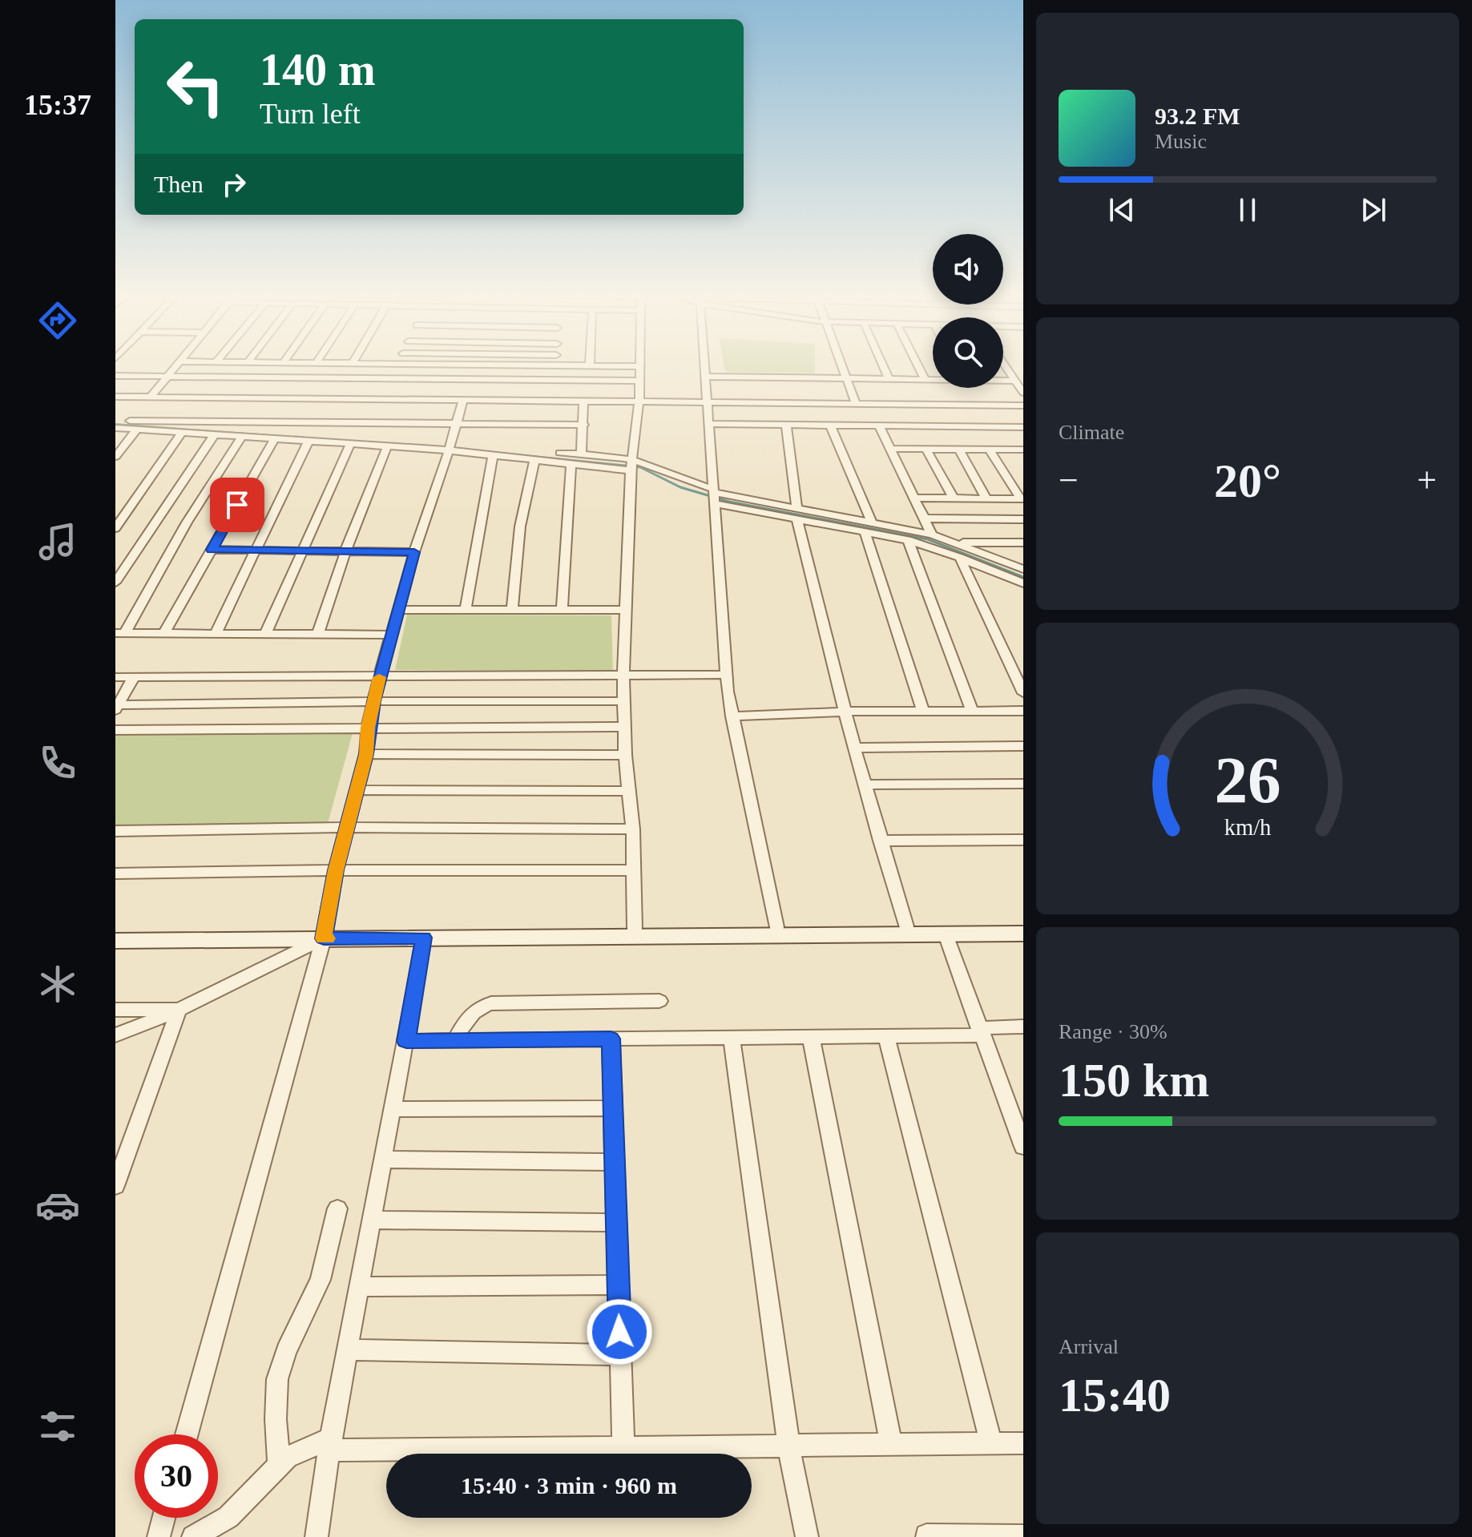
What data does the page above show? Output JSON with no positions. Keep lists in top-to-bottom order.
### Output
{
  "page": {
    "tabs": "15:37",
    "turn": ["140 m", "Turn left"],
    "song": ["93.2 FM", "Music"],
    "then": "Then",
    "tile": [
      "Climate",
      ["Range · 30%", "150 km"],
      ["Arrival", "15:40"]
    ],
    "heat": ["−", "20°", "+"],
    "limit": "30",
    "trip": "15:40 · 3 min · 960 m",
    "gauge": ["26", "km/h"]
  }
}
